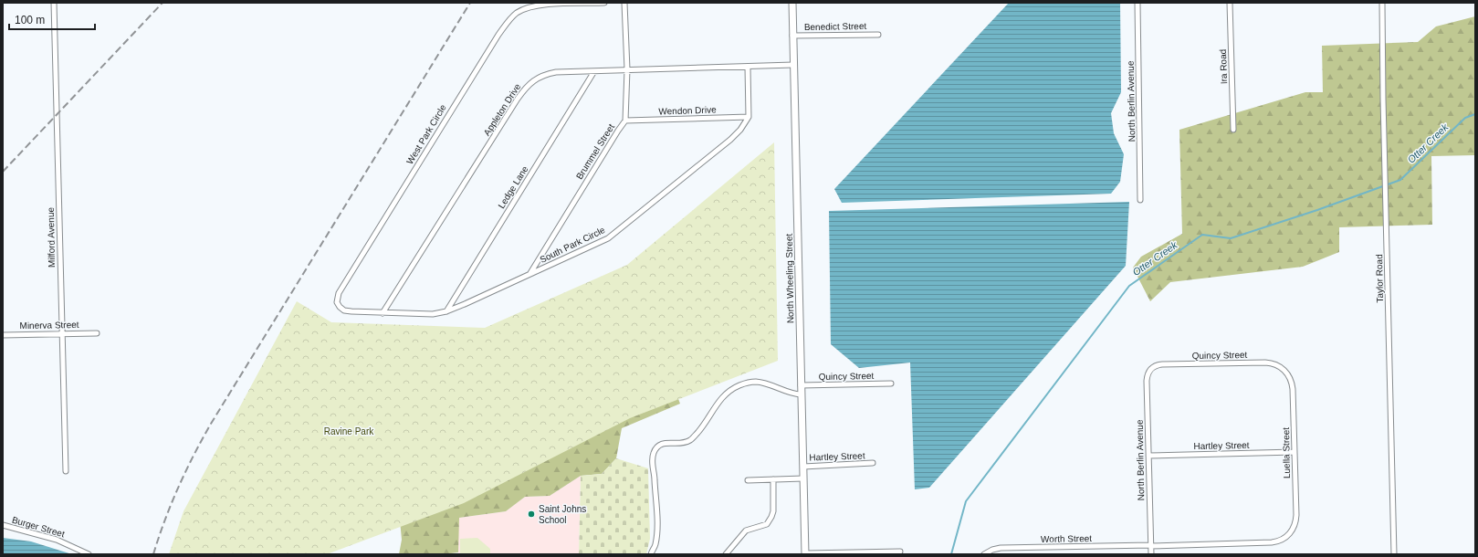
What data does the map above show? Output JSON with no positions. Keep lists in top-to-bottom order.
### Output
{
  "streets": {
    "street": [
      "Benedict Street",
      "Ira Road",
      "North Berlin Avenue",
      "Appleton Drive",
      "Wendon Drive",
      "West Park Circle",
      "Brummel Street",
      "Ledge Lane",
      "Milford Avenue",
      "South Park Circle",
      "North Wheeling Street",
      "Taylor Road",
      "Minerva Street",
      "Quincy Street",
      "Hartley Street",
      "Luella Street",
      "Burger Street",
      "Worth Street"
    ]
  },
  "crossings": [
    ["Benedict Street", "North Wheeling Street"],
    ["North Berlin Avenue", "Quincy Street"],
    ["North Berlin Avenue", "Hartley Street"],
    ["North Berlin Avenue", "Worth Street"],
    ["Appleton Drive", "West Park Circle"],
    ["Appleton Drive", "Brummel Street"],
    ["Appleton Drive", "Ledge Lane"],
    ["Appleton Drive", "South Park Circle"],
    ["Appleton Drive", "North Wheeling Street"],
    ["Wendon Drive", "Brummel Street"],
    ["Wendon Drive", "South Park Circle"],
    ["West Park Circle", "South Park Circle"],
    ["Brummel Street", "South Park Circle"],
    ["Ledge Lane", "South Park Circle"],
    ["Milford Avenue", "Minerva Street"],
    ["North Wheeling Street", "Quincy Street"],
    ["North Wheeling Street", "Hartley Street"],
    ["Quincy Street", "Luella Street"],
    ["Hartley Street", "Luella Street"],
    ["Luella Street", "Worth Street"]
  ],
  "water": ["Otter Creek"],
  "parks": ["Ravine Park"],
  "places": ["Saint Johns School"],
  "scale_bar": "100 m"
}
